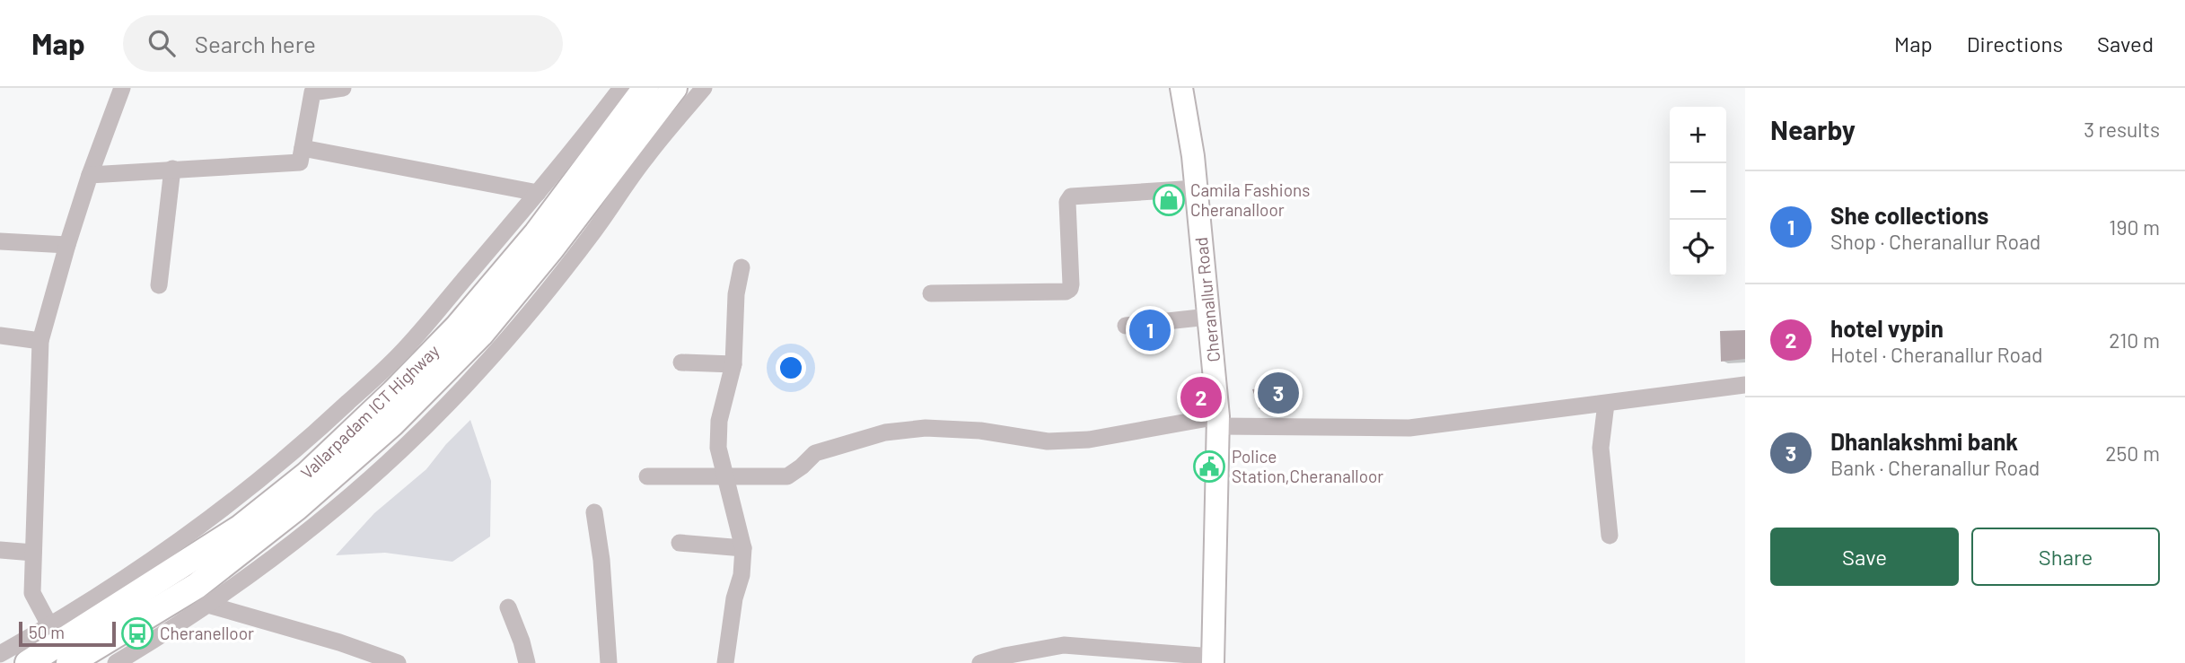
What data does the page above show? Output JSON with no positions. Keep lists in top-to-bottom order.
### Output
{
  "streets": {
    "highway": ["Vallarpadam ICT Highway"],
    "main road": ["Cheranallur Road"]
  },
  "places": {
    "shop": ["Camila Fashions Cheranalloor"],
    "public building": ["Police Station,Cheranalloor"],
    "bus stop": ["Cheranelloor"]
  },
  "scale_bar": "50 m",
  "page": {
    "header": "Map",
    "search": "Search here",
    "nav": ["Map", "Directions", "Saved"],
    "heading": ["Nearby", "3 results"],
    "map_buttons": ["+", "−"],
    "list": [
      {
        "mark": "1",
        "name": "She collections",
        "note": "Shop · Cheranallur Road",
        "value": "190 m"
      },
      {
        "mark": "2",
        "name": "hotel vypin",
        "note": "Hotel · Cheranallur Road",
        "value": "210 m"
      },
      {
        "mark": "3",
        "name": "Dhanlakshmi bank",
        "note": "Bank · Cheranallur Road",
        "value": "250 m"
      }
    ],
    "pins": ["1", "3", "2"],
    "buttons": ["Save", "Share"],
    "scale": "50 m"
  }
}
